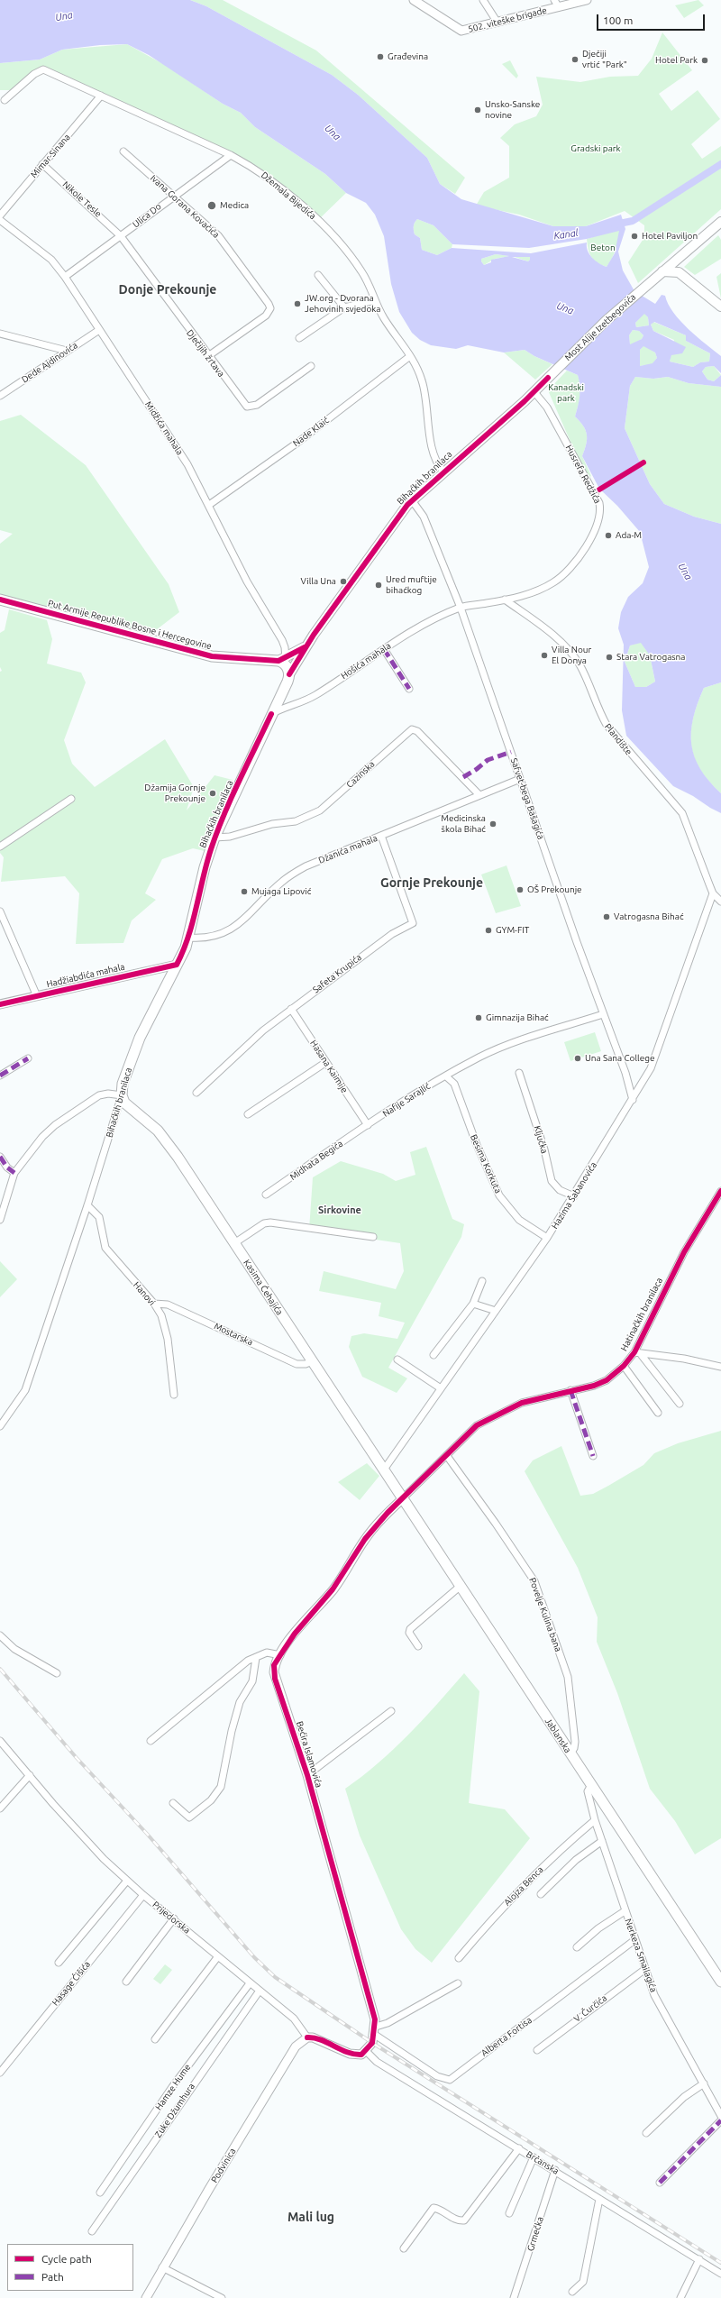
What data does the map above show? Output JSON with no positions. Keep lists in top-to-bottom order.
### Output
{
  "streets": {
    "main road": [
      "Most Alije Izetbegovića",
      "Bihaćkih branilaca",
      "Put Armije Republike Bosne i Hercegovine",
      "Kasima Ćehajića",
      "Jablanska"
    ],
    "street": [
      "502. viteške brigade",
      "Mimar-Sinana",
      "Džemala Bijedića",
      "Nikole Tesle",
      "Ivana Gorana Kovačića",
      "Ulica Do",
      "Dječijih žrtava",
      "Dede Ajdinovića",
      "Midžića mahala",
      "Nade Klaić",
      "Husrefa Redžića",
      "Hošića mahala",
      "Plandište",
      "Cazinska",
      "Safvet-bega Bašagića",
      "Džanića mahala",
      "Safeta Krupića",
      "Hadžiabdića mahala",
      "Hasana Kaimije",
      "Nafije Sarajlić",
      "Ključka",
      "Midhata Begića",
      "Besima Korkuta",
      "Hazima Šabanovića",
      "Hanovi",
      "Hatinačkih branilaca",
      "Mostarska",
      "Povelje Kulina bana",
      "Bećira Islamovića",
      "Alojza Benca",
      "Prijedorska",
      "Nerkeza Smailagića",
      "Hasage Ćišića",
      "V. Čurčića",
      "Alberta Fortisa",
      "Hamze Hume",
      "Zuke Džumhura",
      "Brčanska",
      "Podvinica",
      "Grmečka"
    ]
  },
  "crossings": [
    ["Mimar-Sinana", "Džemala Bijedića"],
    ["Mimar-Sinana", "Nikole Tesle"],
    ["Džemala Bijedića", "Ulica Do"],
    ["Džemala Bijedića", "Nade Klaić"],
    ["Džemala Bijedića", "Bihaćkih branilaca"],
    ["Nikole Tesle", "Ulica Do"],
    ["Nikole Tesle", "Dječijih žrtava"],
    ["Ivana Gorana Kovačića", "Ulica Do"],
    ["Ivana Gorana Kovačića", "Dječijih žrtava"],
    ["Ulica Do", "Dječijih žrtava"],
    ["Ulica Do", "Midžića mahala"],
    ["Most Alije Izetbegovića", "Bihaćkih branilaca"],
    ["Dede Ajdinovića", "Midžića mahala"],
    ["Midžića mahala", "Nade Klaić"],
    ["Midžića mahala", "Bihaćkih branilaca"],
    ["Midžića mahala", "Put Armije Republike Bosne i Hercegovine"],
    ["Husrefa Redžića", "Bihaćkih branilaca"],
    ["Husrefa Redžića", "Hošića mahala"],
    ["Husrefa Redžića", "Plandište"],
    ["Husrefa Redžića", "Safvet-bega Bašagića"],
    ["Bihaćkih branilaca", "Put Armije Republike Bosne i Hercegovine"],
    ["Bihaćkih branilaca", "Hošića mahala"],
    ["Bihaćkih branilaca", "Cazinska"],
    ["Bihaćkih branilaca", "Safvet-bega Bašagića"],
    ["Bihaćkih branilaca", "Džanića mahala"],
    ["Bihaćkih branilaca", "Hadžiabdića mahala"],
    ["Bihaćkih branilaca", "Kasima Ćehajića"],
    ["Bihaćkih branilaca", "Hanovi"],
    ["Hošića mahala", "Safvet-bega Bašagića"],
    ["Plandište", "Hazima Šabanovića"],
    ["Cazinska", "Džanića mahala"],
    ["Safvet-bega Bašagića", "Džanića mahala"],
    ["Safvet-bega Bašagića", "Nafije Sarajlić"],
    ["Safvet-bega Bašagića", "Hazima Šabanovića"],
    ["Džanića mahala", "Safeta Krupića"],
    ["Safeta Krupića", "Hasana Kaimije"],
    ["Hasana Kaimije", "Nafije Sarajlić"],
    ["Hasana Kaimije", "Midhata Begića"],
    ["Nafije Sarajlić", "Midhata Begića"],
    ["Nafije Sarajlić", "Besima Korkuta"],
    ["Ključka", "Hazima Šabanovića"],
    ["Besima Korkuta", "Hazima Šabanovića"],
    ["Hazima Šabanovića", "Kasima Ćehajića"],
    ["Kasima Ćehajića", "Mostarska"],
    ["Kasima Ćehajića", "Jablanska"],
    ["Hanovi", "Mostarska"],
    ["Hatinačkih branilaca", "Povelje Kulina bana"],
    ["Hatinačkih branilaca", "Jablanska"],
    ["Hatinačkih branilaca", "Bećira Islamovića"],
    ["Povelje Kulina bana", "Jablanska"],
    ["Jablanska", "Bećira Islamovića"],
    ["Jablanska", "Nerkeza Smailagića"],
    ["Bećira Islamovića", "Alberta Fortisa"],
    ["Bećira Islamovića", "Brčanska"],
    ["Alojza Benca", "Nerkeza Smailagića"],
    ["Prijedorska", "Hasage Ćišića"],
    ["Prijedorska", "Hamze Hume"],
    ["Prijedorska", "Zuke Džumhura"],
    ["Prijedorska", "Podvinica"],
    ["Nerkeza Smailagića", "V. Čurčića"],
    ["Nerkeza Smailagića", "Alberta Fortisa"],
    ["Brčanska", "Grmečka"]
  ],
  "districts": [
    "Donje Prekounje",
    "Gornje Prekounje",
    "Sirkovine",
    "Mali lug"
  ],
  "water": ["Una", "Kanal"],
  "parks": ["Gradski park", "Beton", "Kanadski park"],
  "places": [
    "Građevina",
    "Dječiji vrtić \"Park\"",
    "Hotel Park",
    "Unsko-Sanske novine",
    "Medica",
    "Hotel Paviljon",
    "JW.org - Dvorana Jehovinih svjedoka",
    "Ada-M",
    "Villa Una",
    "Ured muftije bihaćkog",
    "Villa Nour El Donya",
    "Stara Vatrogasna",
    "Džamija Gornje Prekounje",
    "Medicinska škola Bihać",
    "OŠ Prekounje",
    "Mujaga Lipović",
    "Vatrogasna Bihać",
    "GYM-FIT",
    "Gimnazija Bihać",
    "Una Sana College"
  ],
  "legend": ["Cycle path", "Path"],
  "scale_bar": "100 m"
}
